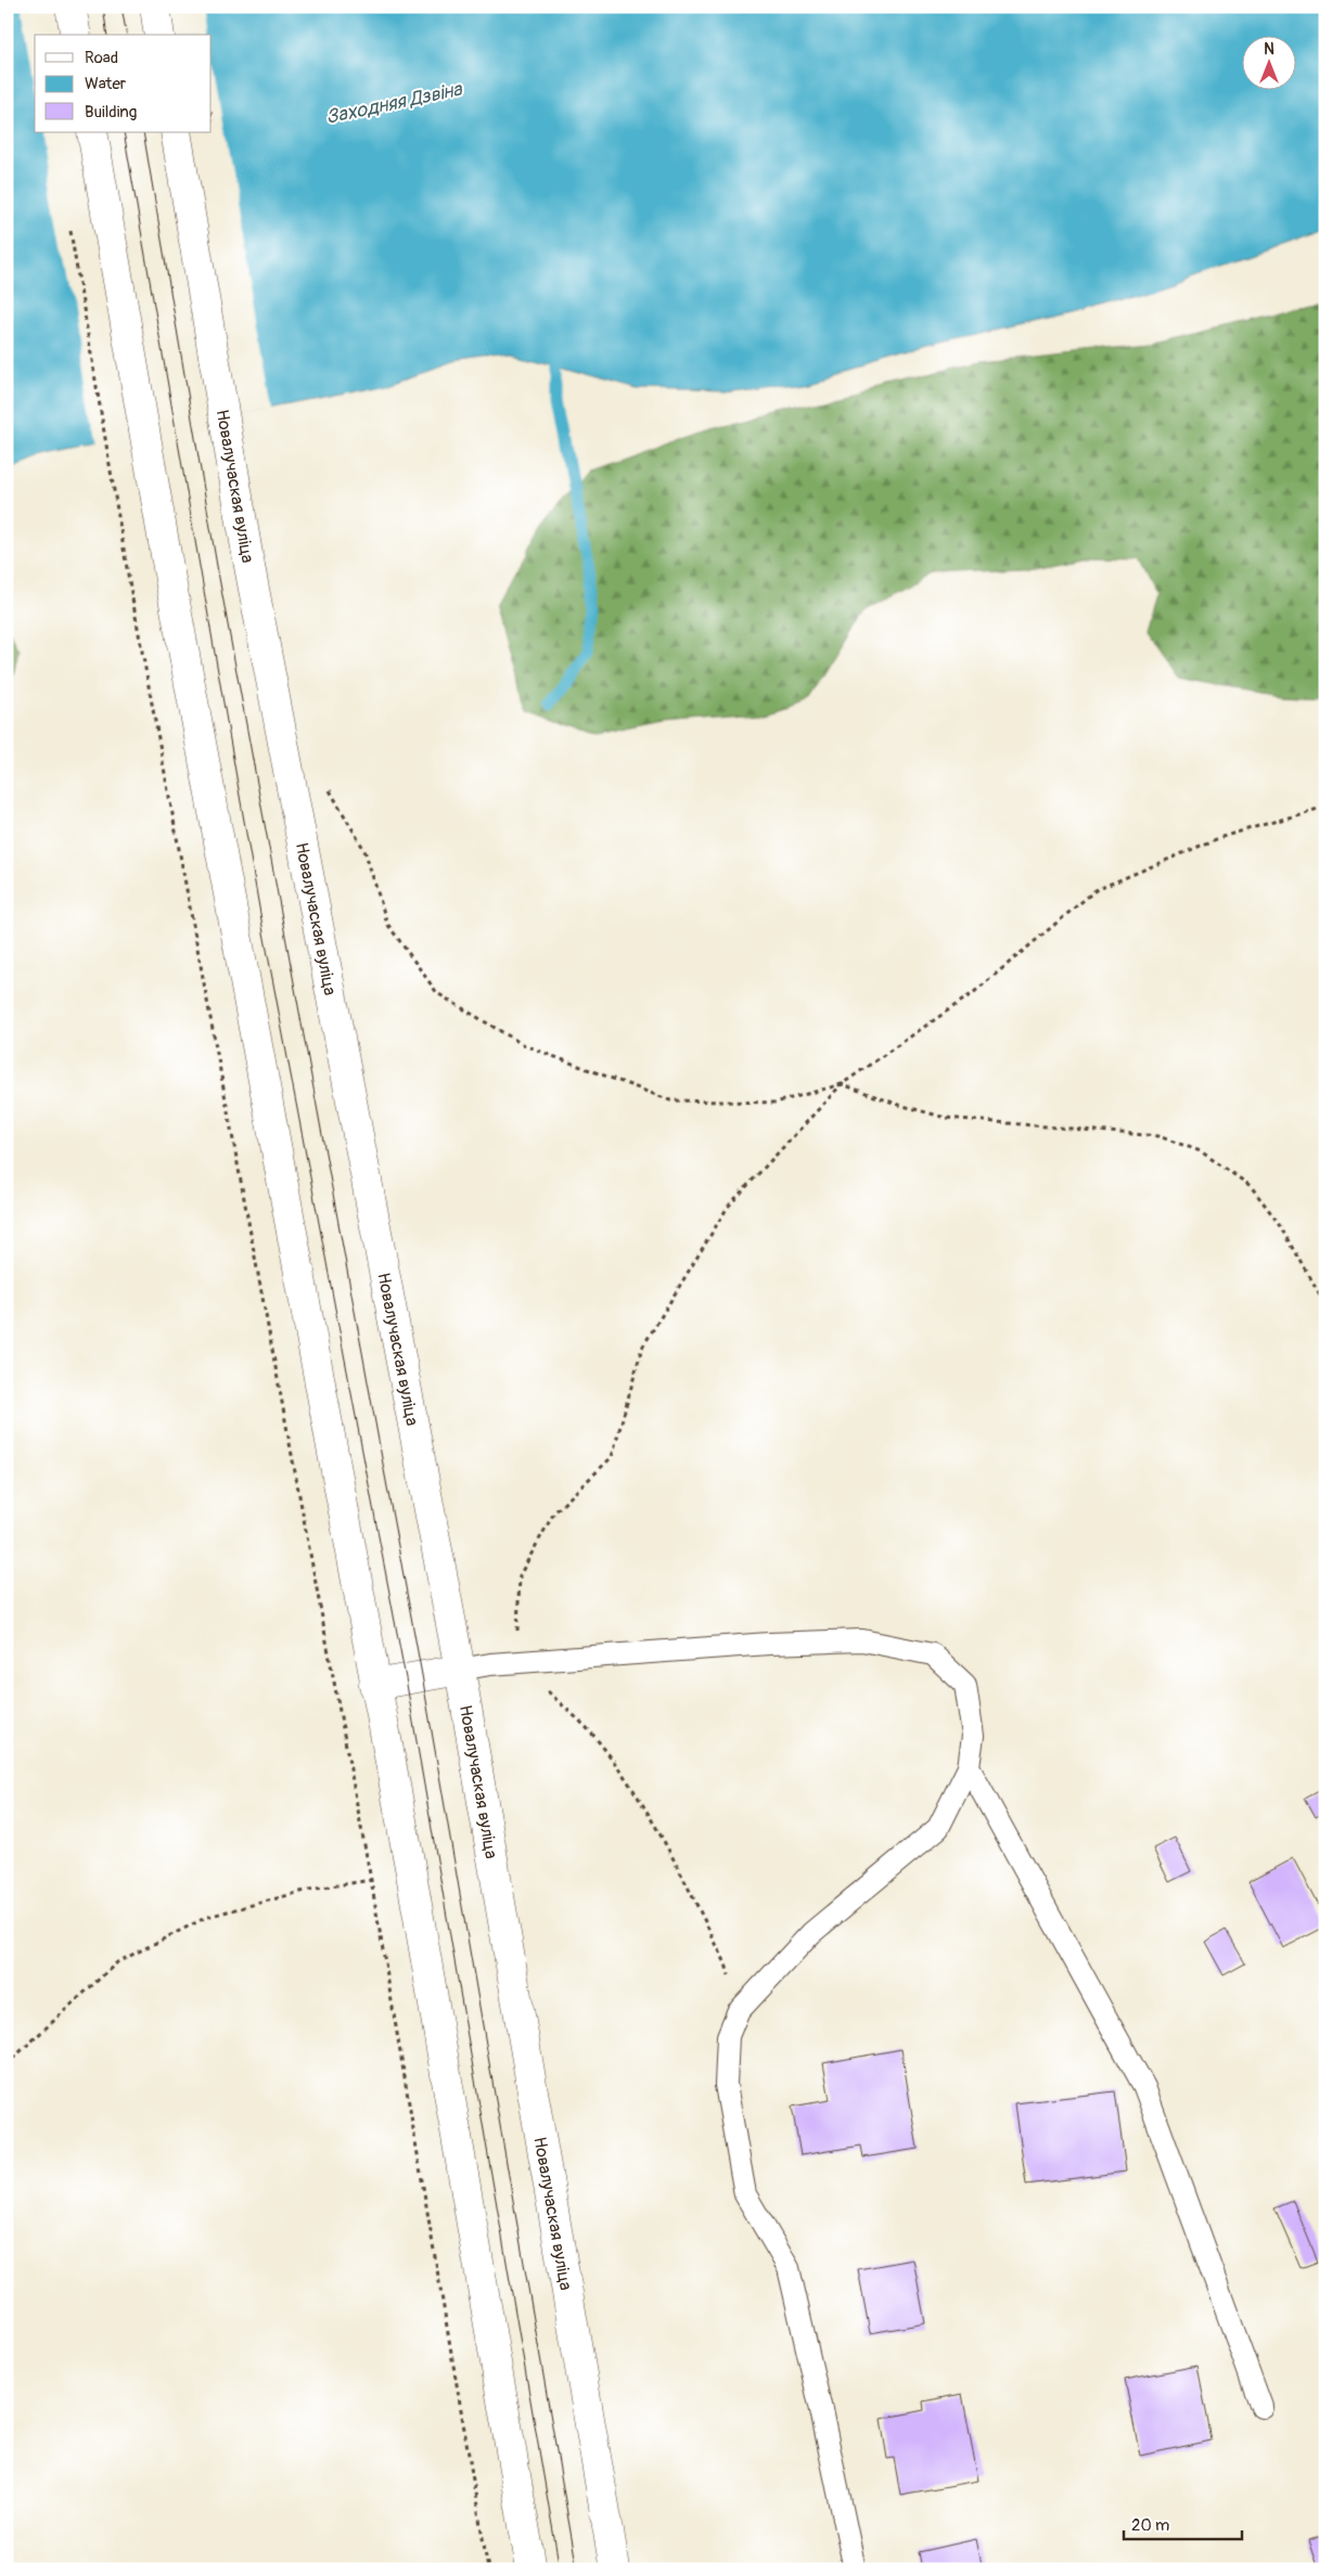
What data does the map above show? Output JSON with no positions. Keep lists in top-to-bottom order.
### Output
{
  "streets": {
    "main road": ["Новалучаская вуліца"]
  },
  "water": ["Заходняя Дзвіна"],
  "legend": ["Road", "Water", "Building"],
  "scale_bar": "20 m",
  "north": "top"
}
